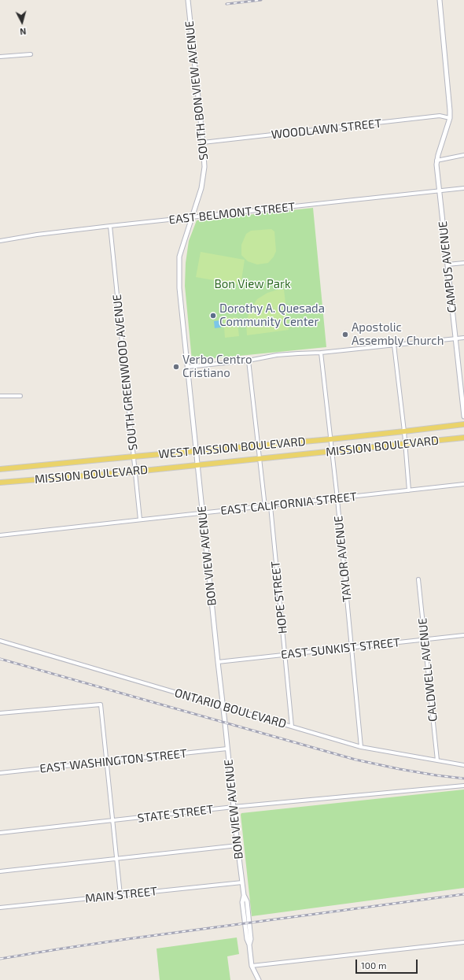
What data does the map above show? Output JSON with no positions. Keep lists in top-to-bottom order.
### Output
{
  "streets": {
    "main road": ["MISSION BOULEVARD", "WEST MISSION BOULEVARD"],
    "street": [
      "SOUTH BON VIEW AVENUE",
      "WOODLAWN STREET",
      "EAST BELMONT STREET",
      "CAMPUS AVENUE",
      "SOUTH GREENWOOD AVENUE",
      "EAST CALIFORNIA STREET",
      "BON VIEW AVENUE",
      "TAYLOR AVENUE",
      "HOPE STREET",
      "EAST SUNKIST STREET",
      "CALDWELL AVENUE",
      "ONTARIO BOULEVARD",
      "EAST WASHINGTON STREET",
      "STATE STREET",
      "MAIN STREET"
    ]
  },
  "crossings": [
    ["SOUTH BON VIEW AVENUE", "WOODLAWN STREET"],
    ["SOUTH BON VIEW AVENUE", "EAST BELMONT STREET"],
    ["SOUTH BON VIEW AVENUE", "BON VIEW AVENUE"],
    ["WOODLAWN STREET", "CAMPUS AVENUE"],
    ["EAST BELMONT STREET", "CAMPUS AVENUE"],
    ["EAST BELMONT STREET", "SOUTH GREENWOOD AVENUE"],
    ["EAST BELMONT STREET", "BON VIEW AVENUE"],
    ["SOUTH GREENWOOD AVENUE", "MISSION BOULEVARD"],
    ["SOUTH GREENWOOD AVENUE", "WEST MISSION BOULEVARD"],
    ["SOUTH GREENWOOD AVENUE", "EAST CALIFORNIA STREET"],
    ["MISSION BOULEVARD", "BON VIEW AVENUE"],
    ["MISSION BOULEVARD", "TAYLOR AVENUE"],
    ["WEST MISSION BOULEVARD", "BON VIEW AVENUE"],
    ["WEST MISSION BOULEVARD", "TAYLOR AVENUE"],
    ["EAST CALIFORNIA STREET", "BON VIEW AVENUE"],
    ["EAST CALIFORNIA STREET", "TAYLOR AVENUE"],
    ["EAST CALIFORNIA STREET", "HOPE STREET"],
    ["BON VIEW AVENUE", "EAST SUNKIST STREET"],
    ["BON VIEW AVENUE", "ONTARIO BOULEVARD"],
    ["BON VIEW AVENUE", "EAST WASHINGTON STREET"],
    ["BON VIEW AVENUE", "STATE STREET"],
    ["BON VIEW AVENUE", "MAIN STREET"],
    ["TAYLOR AVENUE", "EAST SUNKIST STREET"],
    ["TAYLOR AVENUE", "ONTARIO BOULEVARD"],
    ["HOPE STREET", "EAST SUNKIST STREET"],
    ["HOPE STREET", "ONTARIO BOULEVARD"],
    ["EAST SUNKIST STREET", "CALDWELL AVENUE"],
    ["CALDWELL AVENUE", "ONTARIO BOULEVARD"]
  ],
  "parks": ["Bon View Park"],
  "places": ["Dorothy A. Quesada Community Center", "Apostolic Assembly Church", "Verbo Centro Cristiano"],
  "scale_bar": "100 m",
  "north": "bottom"
}
